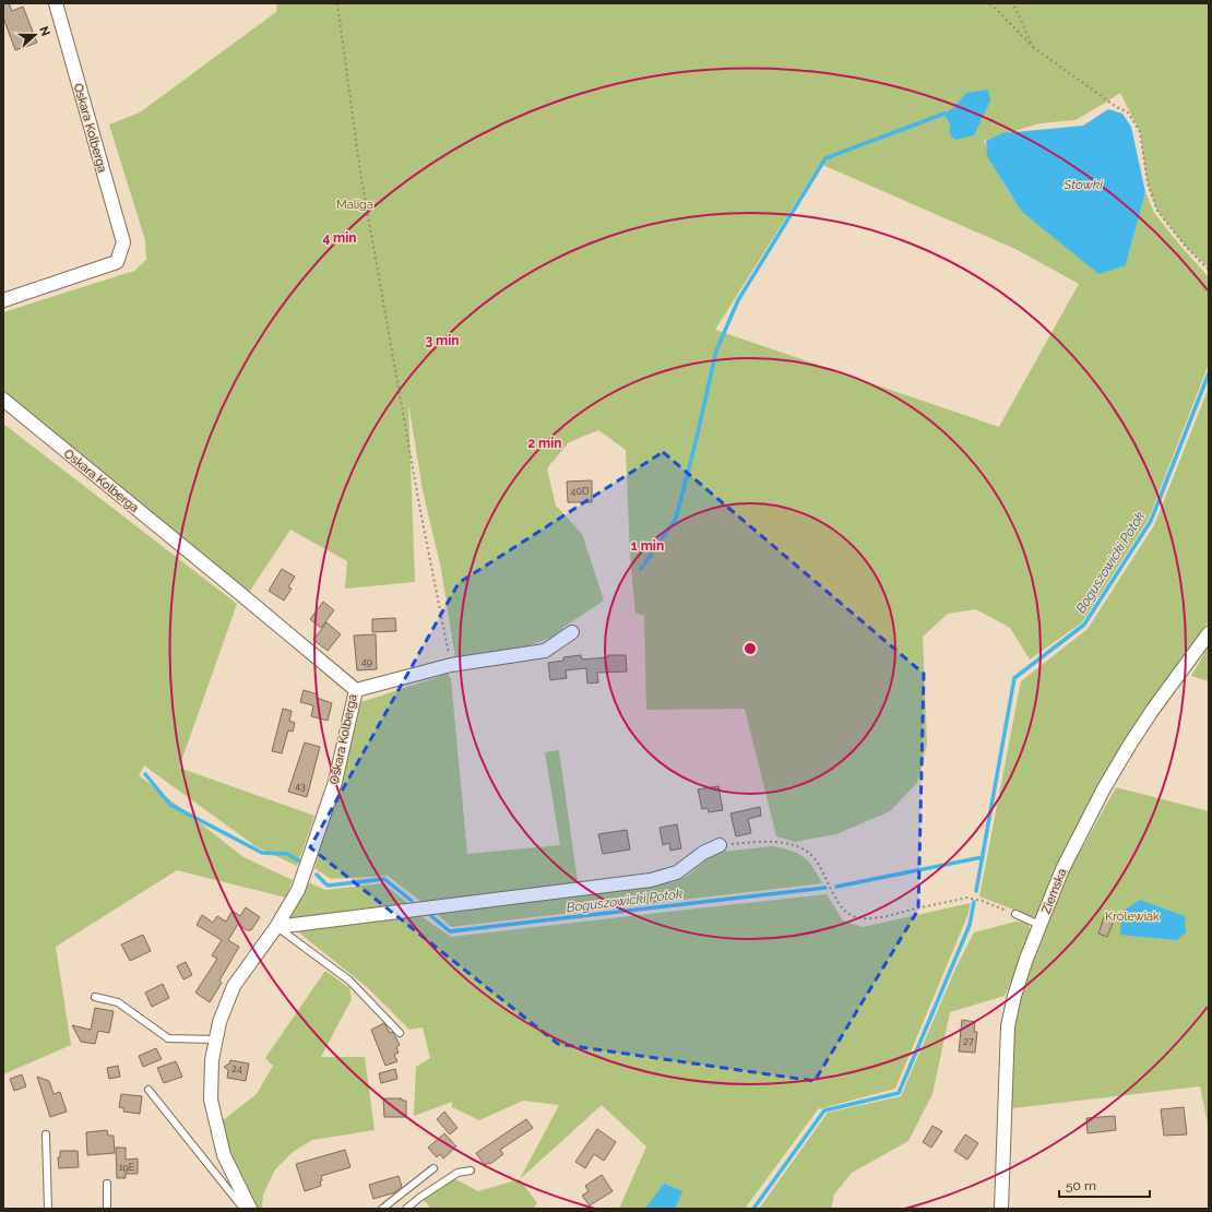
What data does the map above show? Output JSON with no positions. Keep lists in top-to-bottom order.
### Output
{
  "streets": {
    "street": ["Oskara Kolberga", "Ziemska"]
  },
  "water": ["Stowki", "Boguszowicki Potok"],
  "parks": ["Maliga", "Królewiak"],
  "house_numbers": [
    "40D",
    "49",
    "43",
    "27",
    "24",
    "19E"
  ],
  "scale_bar": "50 m",
  "north": "right",
  "rings": [
    "4 min",
    "3 min",
    "2 min",
    "1 min"
  ]
}
